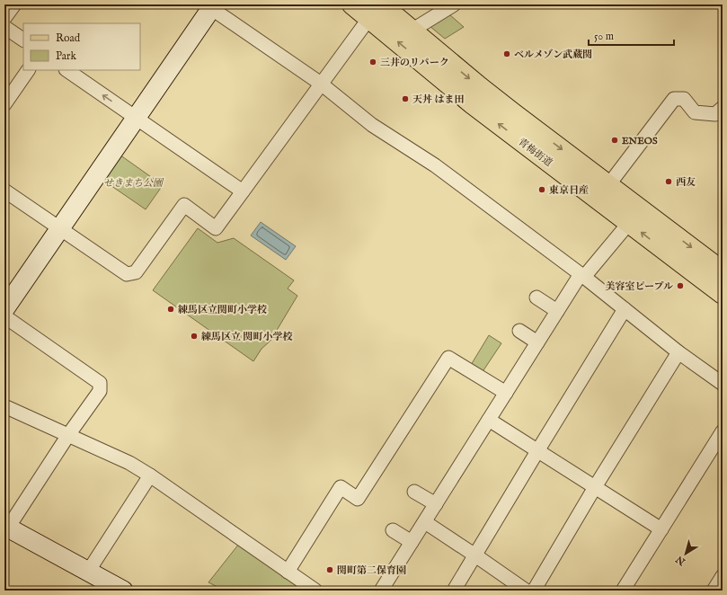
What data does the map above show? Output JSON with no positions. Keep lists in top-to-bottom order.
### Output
{
  "streets": {
    "main road": ["青梅街道"]
  },
  "parks": ["せきまち公園"],
  "places": [
    "ベルメゾン武蔵関",
    "三井のリパーク",
    "天丼 はま田",
    "ENEOS",
    "西友",
    "東京日産",
    "美容室ピープル",
    "練馬区立関町小学校",
    "練馬区立 関町小学校",
    "関町第二保育園"
  ],
  "legend": ["Road", "Park"],
  "scale_bar": "50 m",
  "north": "bottom left"
}
